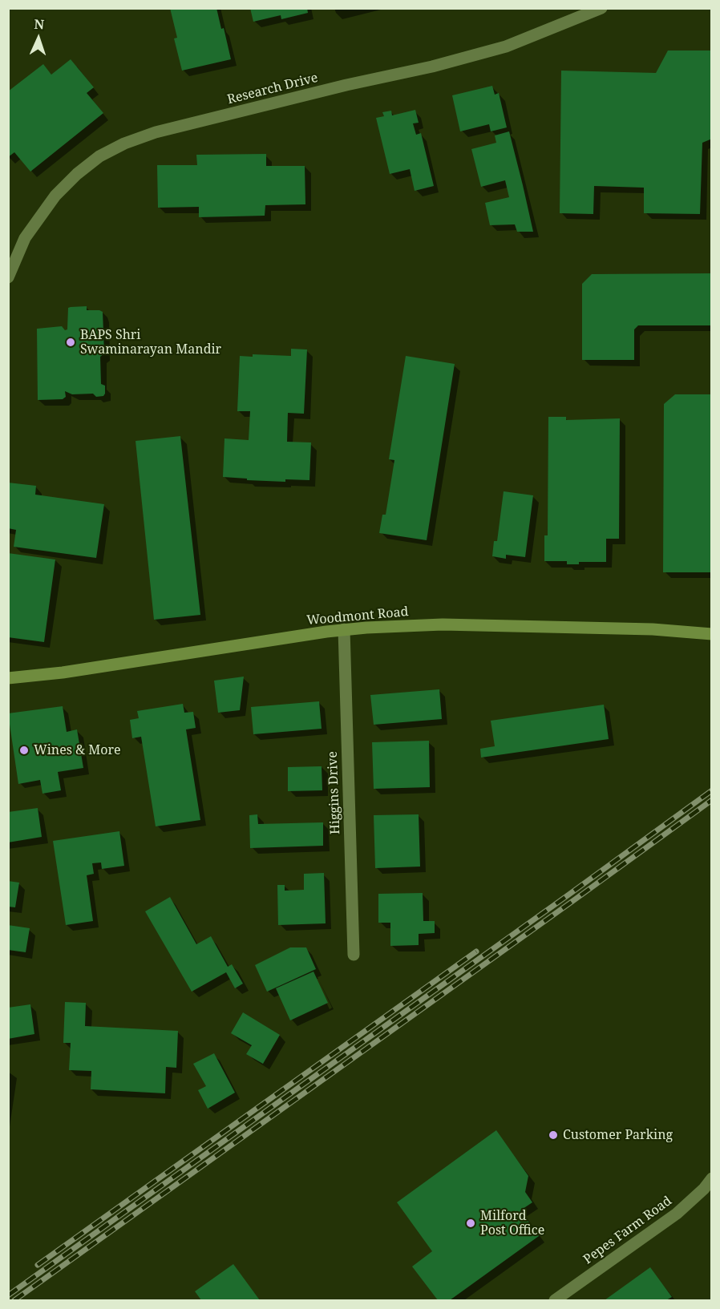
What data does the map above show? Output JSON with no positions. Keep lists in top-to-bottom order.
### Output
{
  "streets": {
    "main road": ["Woodmont Road"],
    "street": ["Research Drive", "Higgins Drive", "Pepes Farm Road"]
  },
  "crossings": [
    ["Woodmont Road", "Higgins Drive"]
  ],
  "places": [
    "BAPS Shri Swaminarayan Mandir",
    "Wines & More",
    "Customer Parking",
    "Milford Post Office"
  ],
  "north": "top"
}
